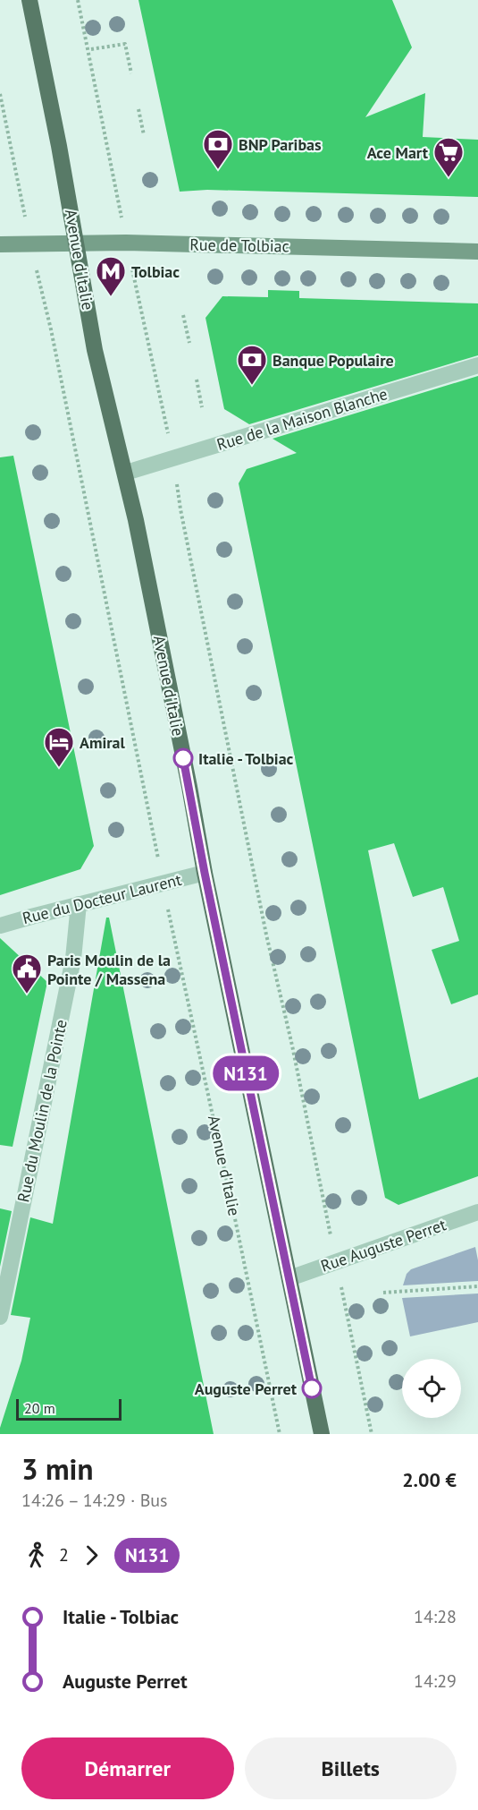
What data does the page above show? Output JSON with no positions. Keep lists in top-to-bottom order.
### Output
{
  "streets": {
    "main road": ["Rue de Tolbiac", "Avenue d'Italie"],
    "street": [
      "Rue de la Maison Blanche",
      "Rue du Docteur Laurent",
      "Rue du Moulin de la Pointe",
      "Rue Auguste Perret"
    ]
  },
  "crossings": [
    ["Rue de Tolbiac", "Avenue d'Italie"],
    ["Avenue d'Italie", "Rue de la Maison Blanche"],
    ["Avenue d'Italie", "Rue du Docteur Laurent"],
    ["Avenue d'Italie", "Rue Auguste Perret"],
    ["Rue du Docteur Laurent", "Rue du Moulin de la Pointe"]
  ],
  "places": {
    "bank": ["BNP Paribas", "Banque Populaire"],
    "supermarket": ["Ace Mart"],
    "metro station": ["Tolbiac"],
    "other": ["Italie - Tolbiac", "Auguste Perret"],
    "hotel": ["Amiral"],
    "public building": ["Paris Moulin de la Pointe / Massena"]
  },
  "lines": ["bus line N131"],
  "scale_bar": "20 m",
  "page": {
    "on_map": "N131",
    "scale": "20 m",
    "heading": ["3 min", "14:26 – 14:29 · Bus", "2.00 €"],
    "legs": ["2", "N131"],
    "list": [
      {
        "name": "Italie - Tolbiac",
        "value": "14:28"
      },
      {
        "name": "Auguste Perret",
        "value": "14:29"
      }
    ],
    "buttons": ["Démarrer", "Billets"]
  }
}
